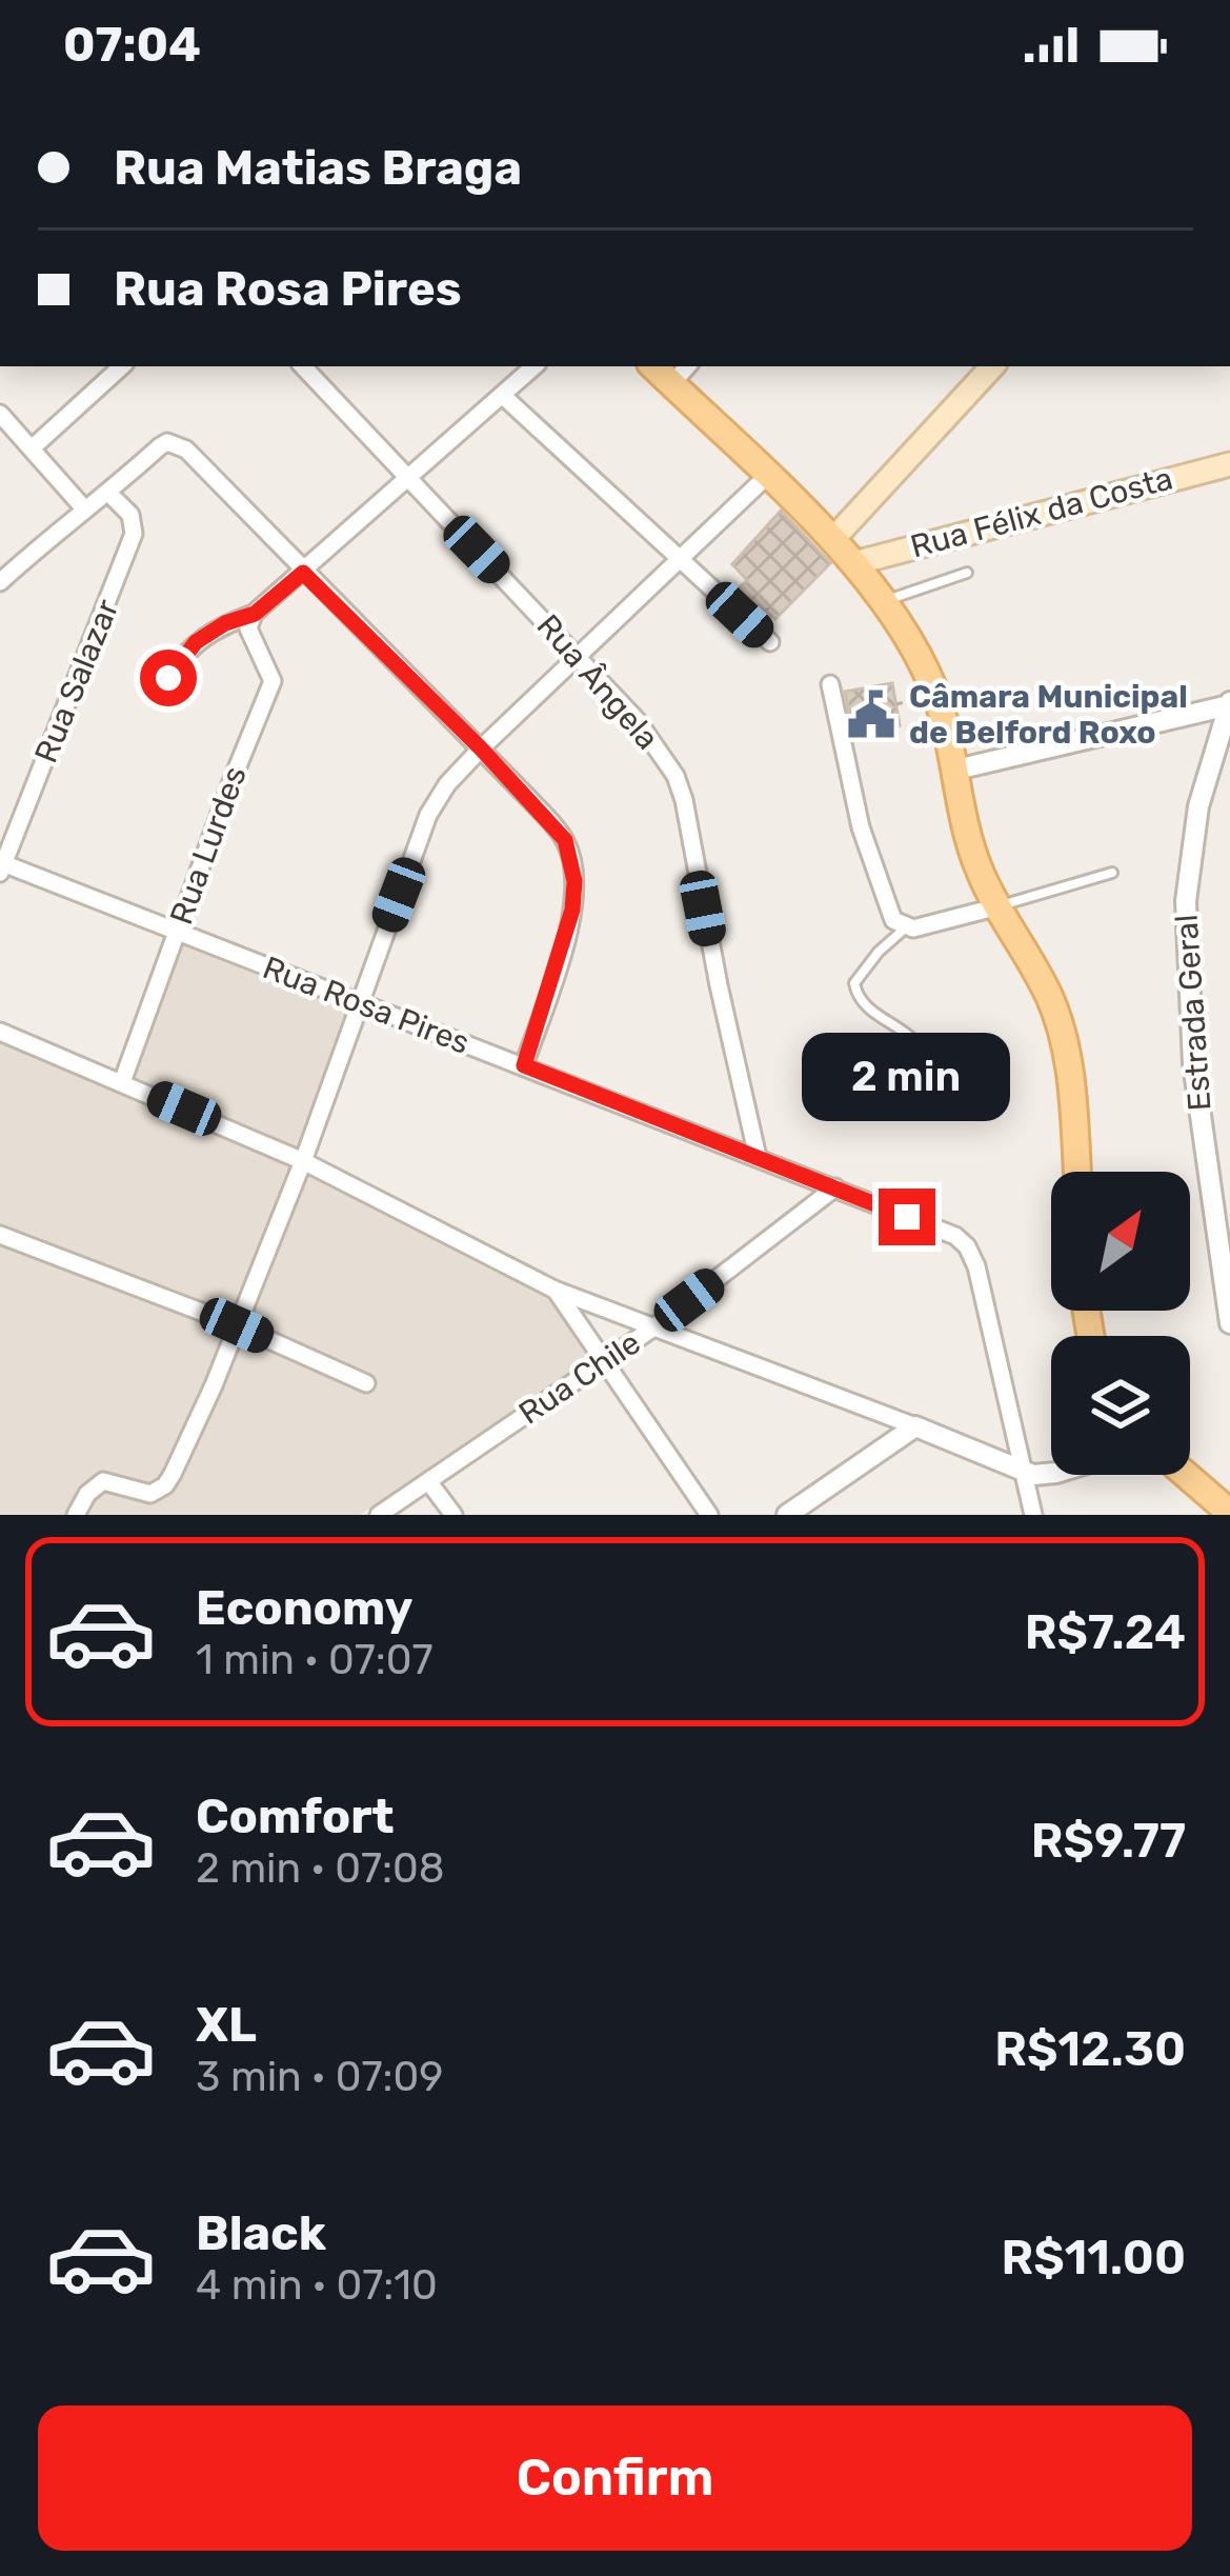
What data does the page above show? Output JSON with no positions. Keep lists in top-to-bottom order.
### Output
{
  "streets": {
    "main road": ["Rua Félix da Costa"],
    "street": [
      "Rua Salazar",
      "Rua Ângela",
      "Rua Lurdes",
      "Rua Rosa Pires",
      "Estrada Geral",
      "Rua Chile"
    ]
  },
  "crossings": [
    ["Rua Salazar", "Rua Rosa Pires"],
    ["Rua Ângela", "Rua Rosa Pires"],
    ["Rua Lurdes", "Rua Rosa Pires"],
    ["Rua Rosa Pires", "Rua Chile"]
  ],
  "places": {
    "public building": ["Câmara Municipal de Belford Roxo"]
  },
  "north": "top right",
  "page": {
    "status": "07:04",
    "banner": ["Rua Matias Braga", "Rua Rosa Pires"],
    "bubble": "2 min",
    "list": [
      {
        "name": "Economy",
        "note": "1 min · 07:07",
        "value": "R$7.24"
      },
      {
        "name": "Comfort",
        "note": "2 min · 07:08",
        "value": "R$9.77"
      },
      {
        "name": "XL",
        "note": "3 min · 07:09",
        "value": "R$12.30"
      },
      {
        "name": "Black",
        "note": "4 min · 07:10",
        "value": "R$11.00"
      }
    ],
    "buttons": "Confirm"
  }
}
